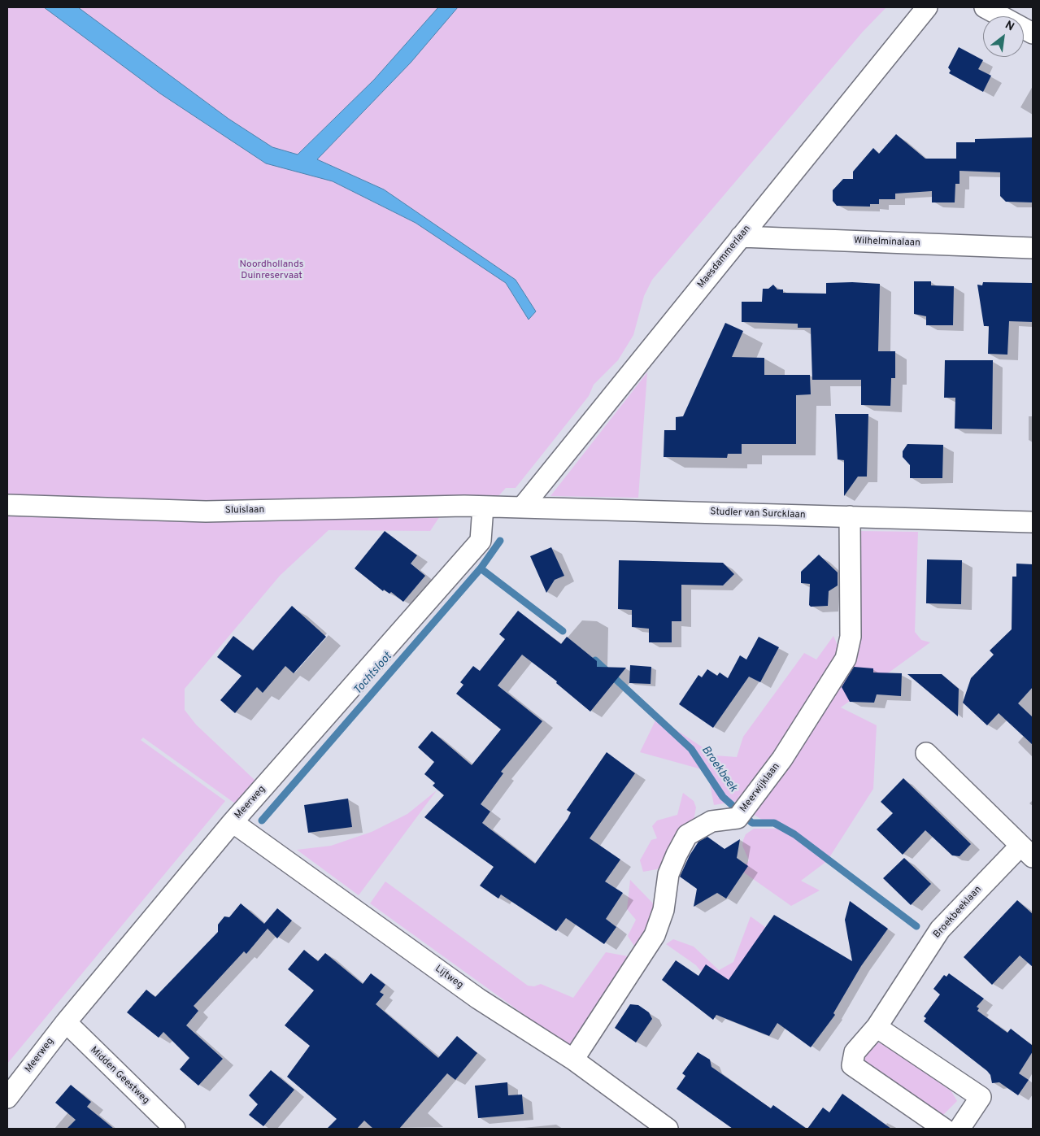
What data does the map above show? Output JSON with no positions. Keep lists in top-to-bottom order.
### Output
{
  "streets": {
    "street": [
      "Wilhelminalaan",
      "Maesdammerlaan",
      "Sluislaan",
      "Studler van Surcklaan",
      "Meerwijklaan",
      "Meerweg",
      "Broekbeeklaan",
      "Lijtweg",
      "Midden Geestweg"
    ]
  },
  "crossings": [
    ["Wilhelminalaan", "Maesdammerlaan"],
    ["Maesdammerlaan", "Studler van Surcklaan"],
    ["Sluislaan", "Studler van Surcklaan"],
    ["Sluislaan", "Meerweg"],
    ["Studler van Surcklaan", "Meerwijklaan"],
    ["Studler van Surcklaan", "Meerweg"],
    ["Meerwijklaan", "Lijtweg"],
    ["Meerweg", "Lijtweg"],
    ["Meerweg", "Midden Geestweg"]
  ],
  "water": ["Tochtsloot", "Broekbeek"],
  "parks": ["Noordhollands Duinreservaat"],
  "north": "top right"
}
